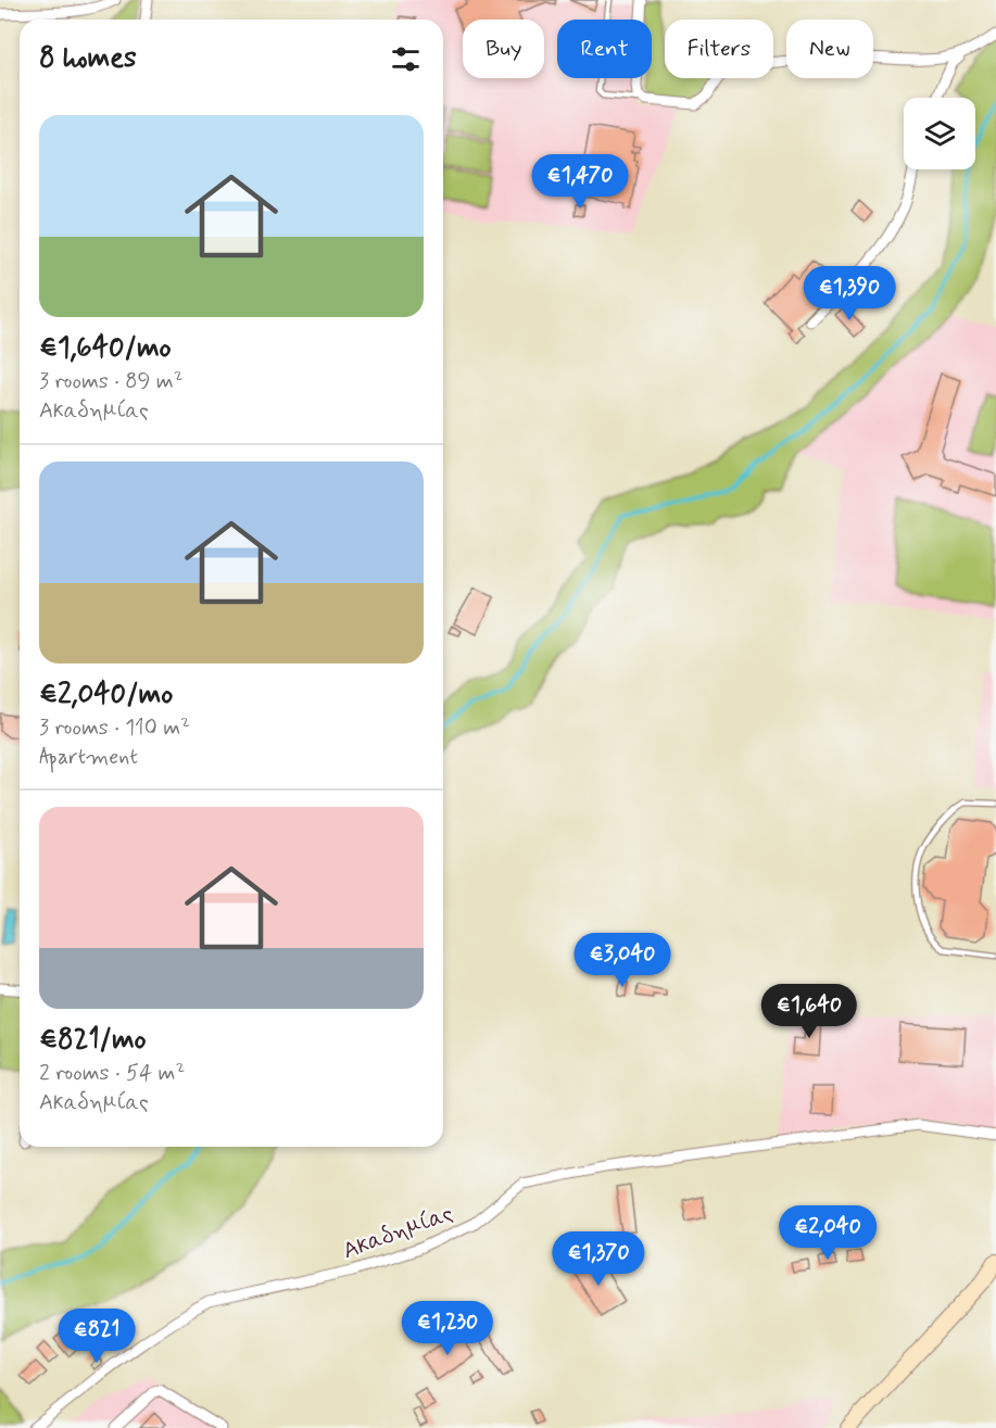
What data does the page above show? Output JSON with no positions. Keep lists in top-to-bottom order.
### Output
{
  "streets": {
    "street": ["Ακαδημίας"]
  },
  "page": {
    "chip": [
      "Buy",
      "Rent",
      "Filters",
      "New"
    ],
    "heading": "8 homes",
    "list": [
      {
        "name": "€1,640/mo",
        "note": "3 rooms · 89 m² · Ακαδημίας"
      },
      {
        "name": "€2,040/mo",
        "note": "3 rooms · 110 m² · Apartment"
      },
      {
        "name": "€821/mo",
        "note": "2 rooms · 54 m² · Ακαδημίας"
      }
    ],
    "price": [
      "€1,470",
      "€1,390",
      "€3,040",
      "€1,640",
      "€2,040",
      "€1,370",
      "€1,230",
      "€821"
    ]
  }
}
